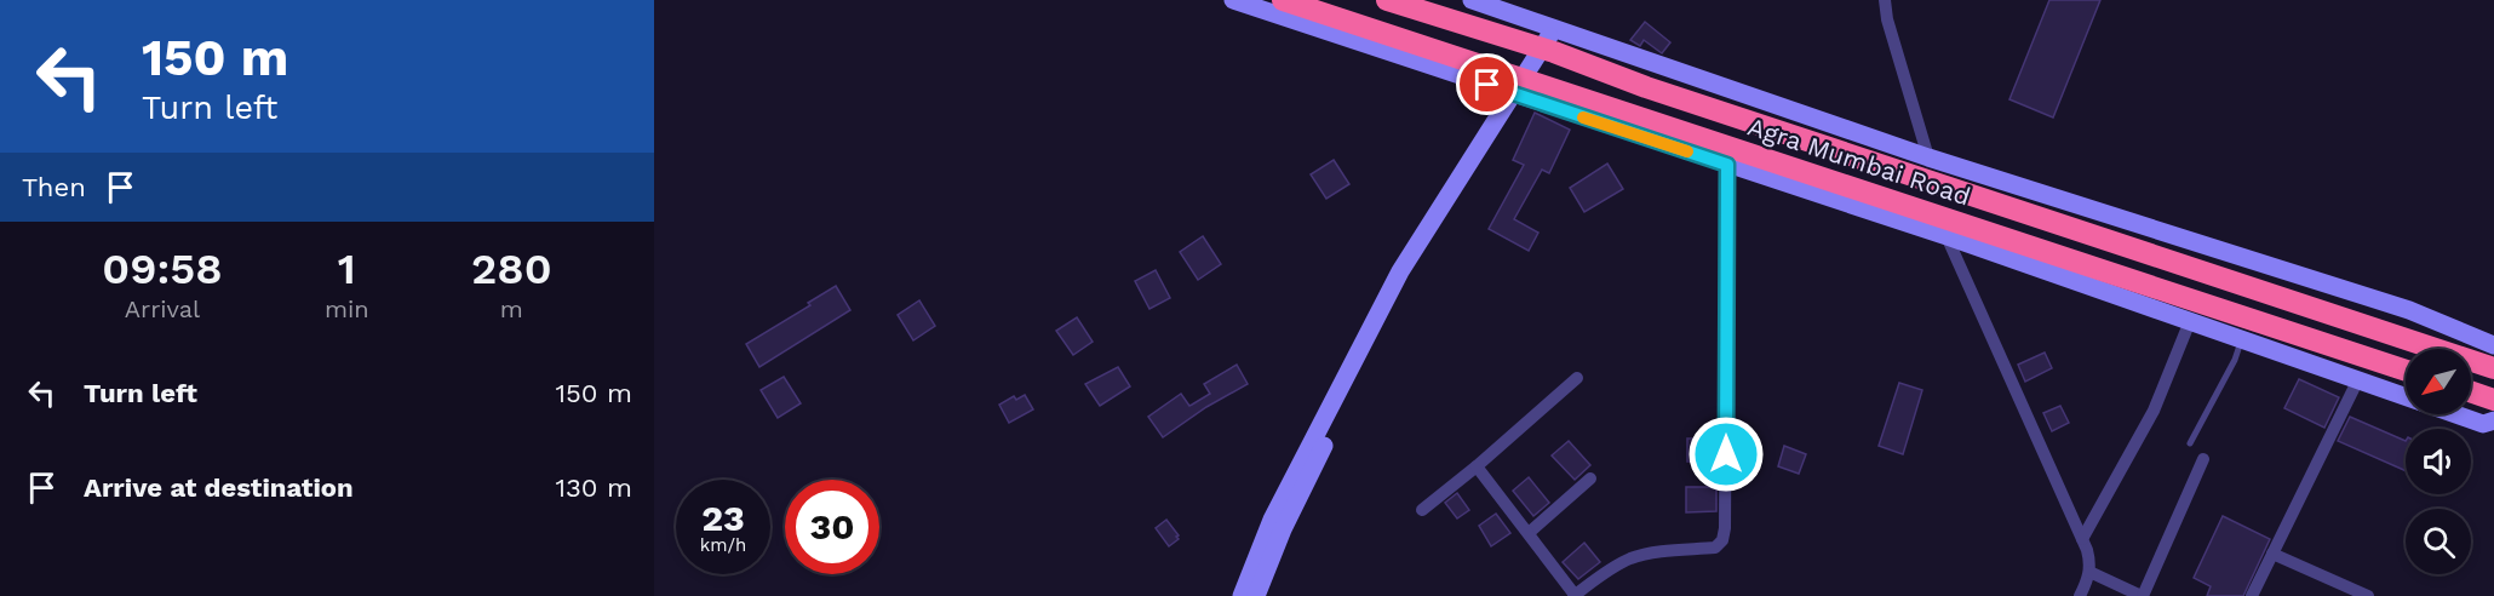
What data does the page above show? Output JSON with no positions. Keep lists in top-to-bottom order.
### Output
{
  "streets": {
    "highway": ["Agra Mumbai Road"]
  },
  "north": "bottom left",
  "page": {
    "turn": ["150 m", "Turn left"],
    "then": "Then",
    "eta": [
      "09:58",
      "Arrival",
      "1",
      "min",
      "280",
      "m"
    ],
    "list": [
      {
        "name": "Turn left",
        "value": "150 m"
      },
      {
        "name": "Arrive at destination",
        "value": "130 m"
      }
    ],
    "speed": "23 km/h",
    "limit": "30"
  }
}
